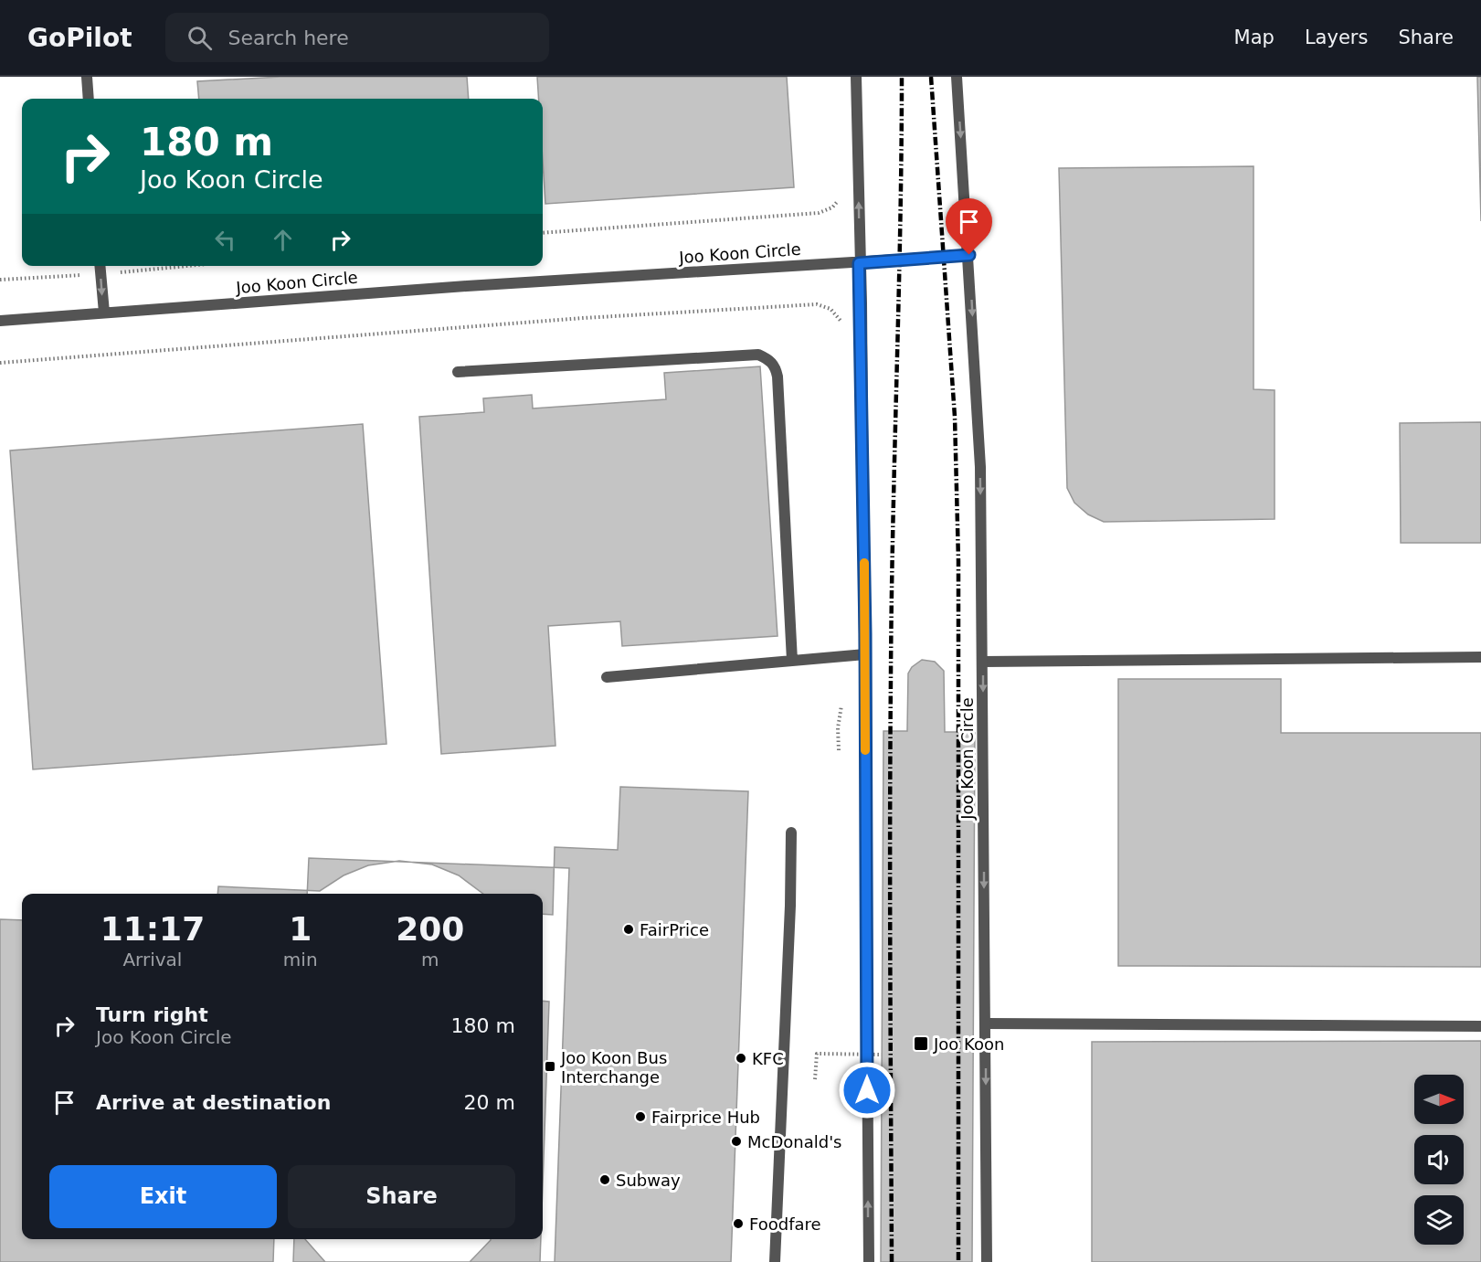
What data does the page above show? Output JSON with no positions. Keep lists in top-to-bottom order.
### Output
{
  "streets": {
    "street": ["Joo Koon Circle"]
  },
  "one_way": ["Joo Koon Circle"],
  "places": {
    "other": [
      "FairPrice",
      "KFC",
      "Fairprice Hub",
      "McDonald's",
      "Subway",
      "Foodfare"
    ],
    "transit": ["Joo Koon", "Joo Koon Bus Interchange"]
  },
  "north": "right",
  "page": {
    "header": "GoPilot",
    "search": "Search here",
    "nav": ["Map", "Layers", "Share"],
    "turn": ["180 m", "Joo Koon Circle"],
    "eta": [
      "11:17",
      "Arrival",
      "1",
      "min",
      "200",
      "m"
    ],
    "list": [
      {
        "name": "Turn right",
        "note": "Joo Koon Circle",
        "value": "180 m"
      },
      {
        "name": "Arrive at destination",
        "value": "20 m"
      }
    ],
    "buttons": ["Exit", "Share"]
  }
}
